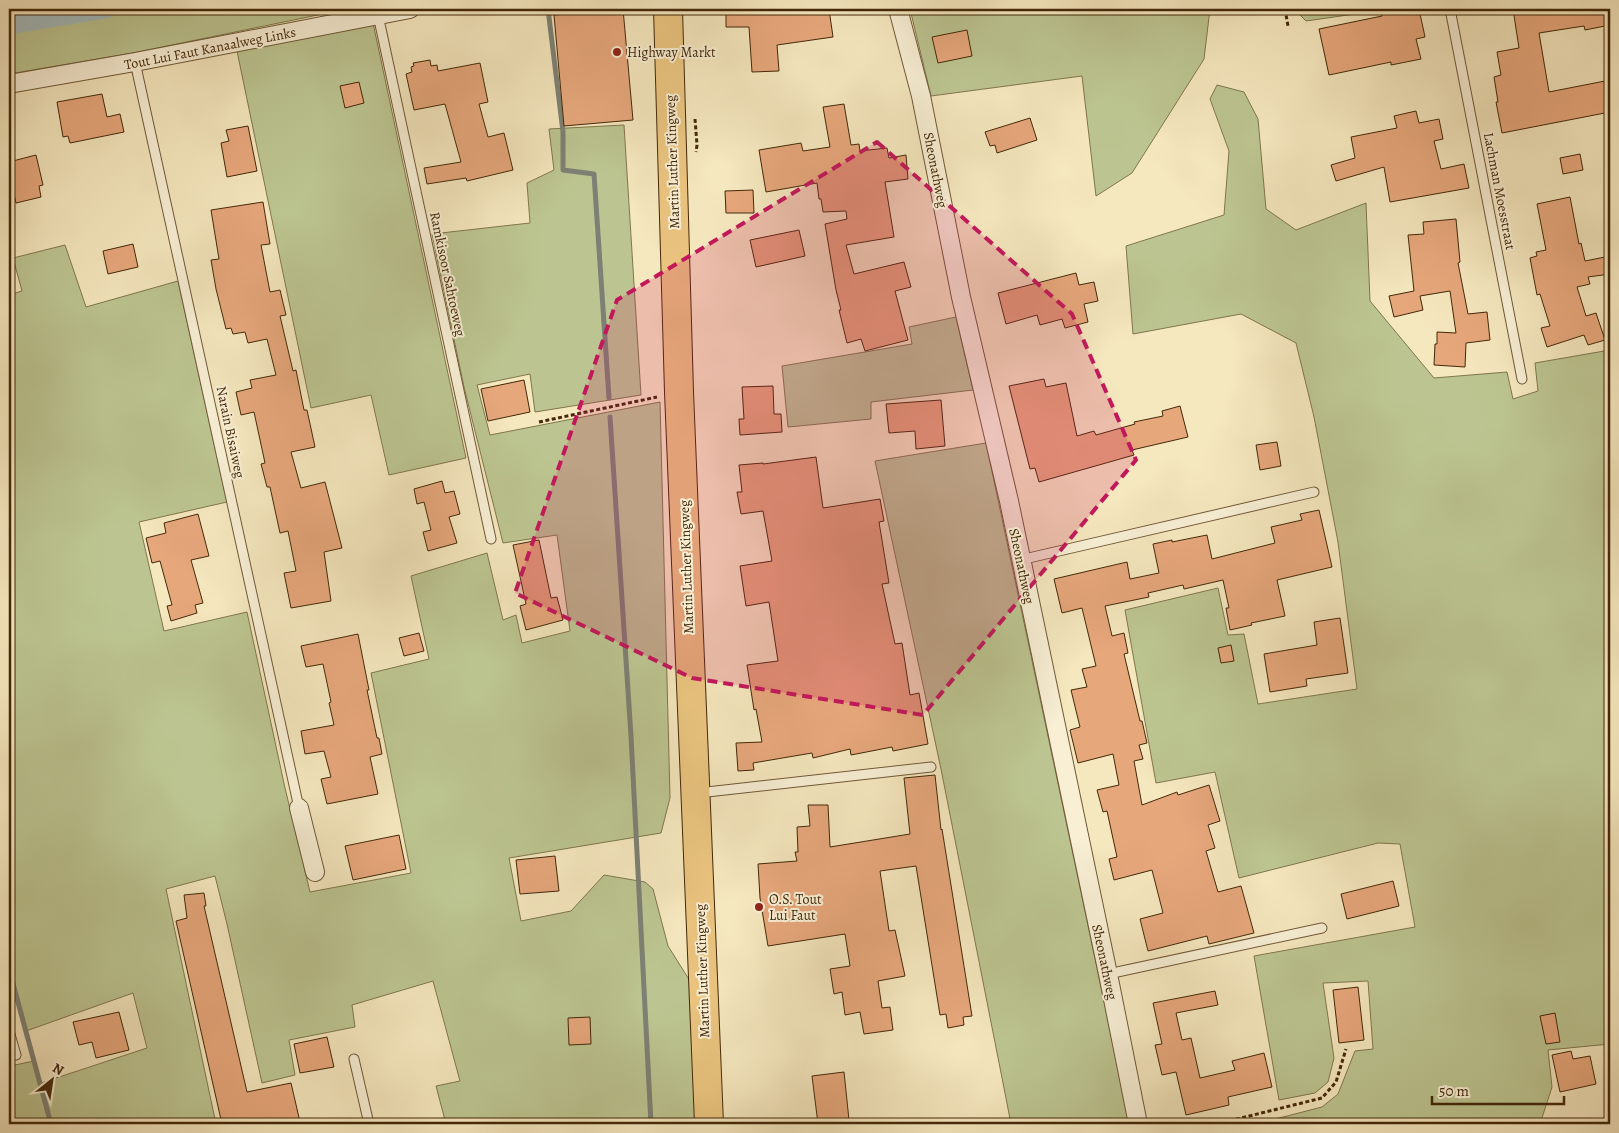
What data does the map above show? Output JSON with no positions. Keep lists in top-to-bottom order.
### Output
{
  "streets": {
    "main road": ["Martin Luther Kingweg"],
    "street": ["Tout Lui Faut Kanaalweg Links", "Sheonathweg"],
    "lane": ["Lachman Moesstraat", "Ramkisoor Sahtoeweg", "Narain Bisaiweg"]
  },
  "crossings": [
    ["Tout Lui Faut Kanaalweg Links", "Ramkisoor Sahtoeweg"],
    ["Tout Lui Faut Kanaalweg Links", "Narain Bisaiweg"]
  ],
  "places": ["Highway Markt", "O.S. Tout Lui Faut"],
  "scale_bar": "50 m",
  "north": "top right"
}
